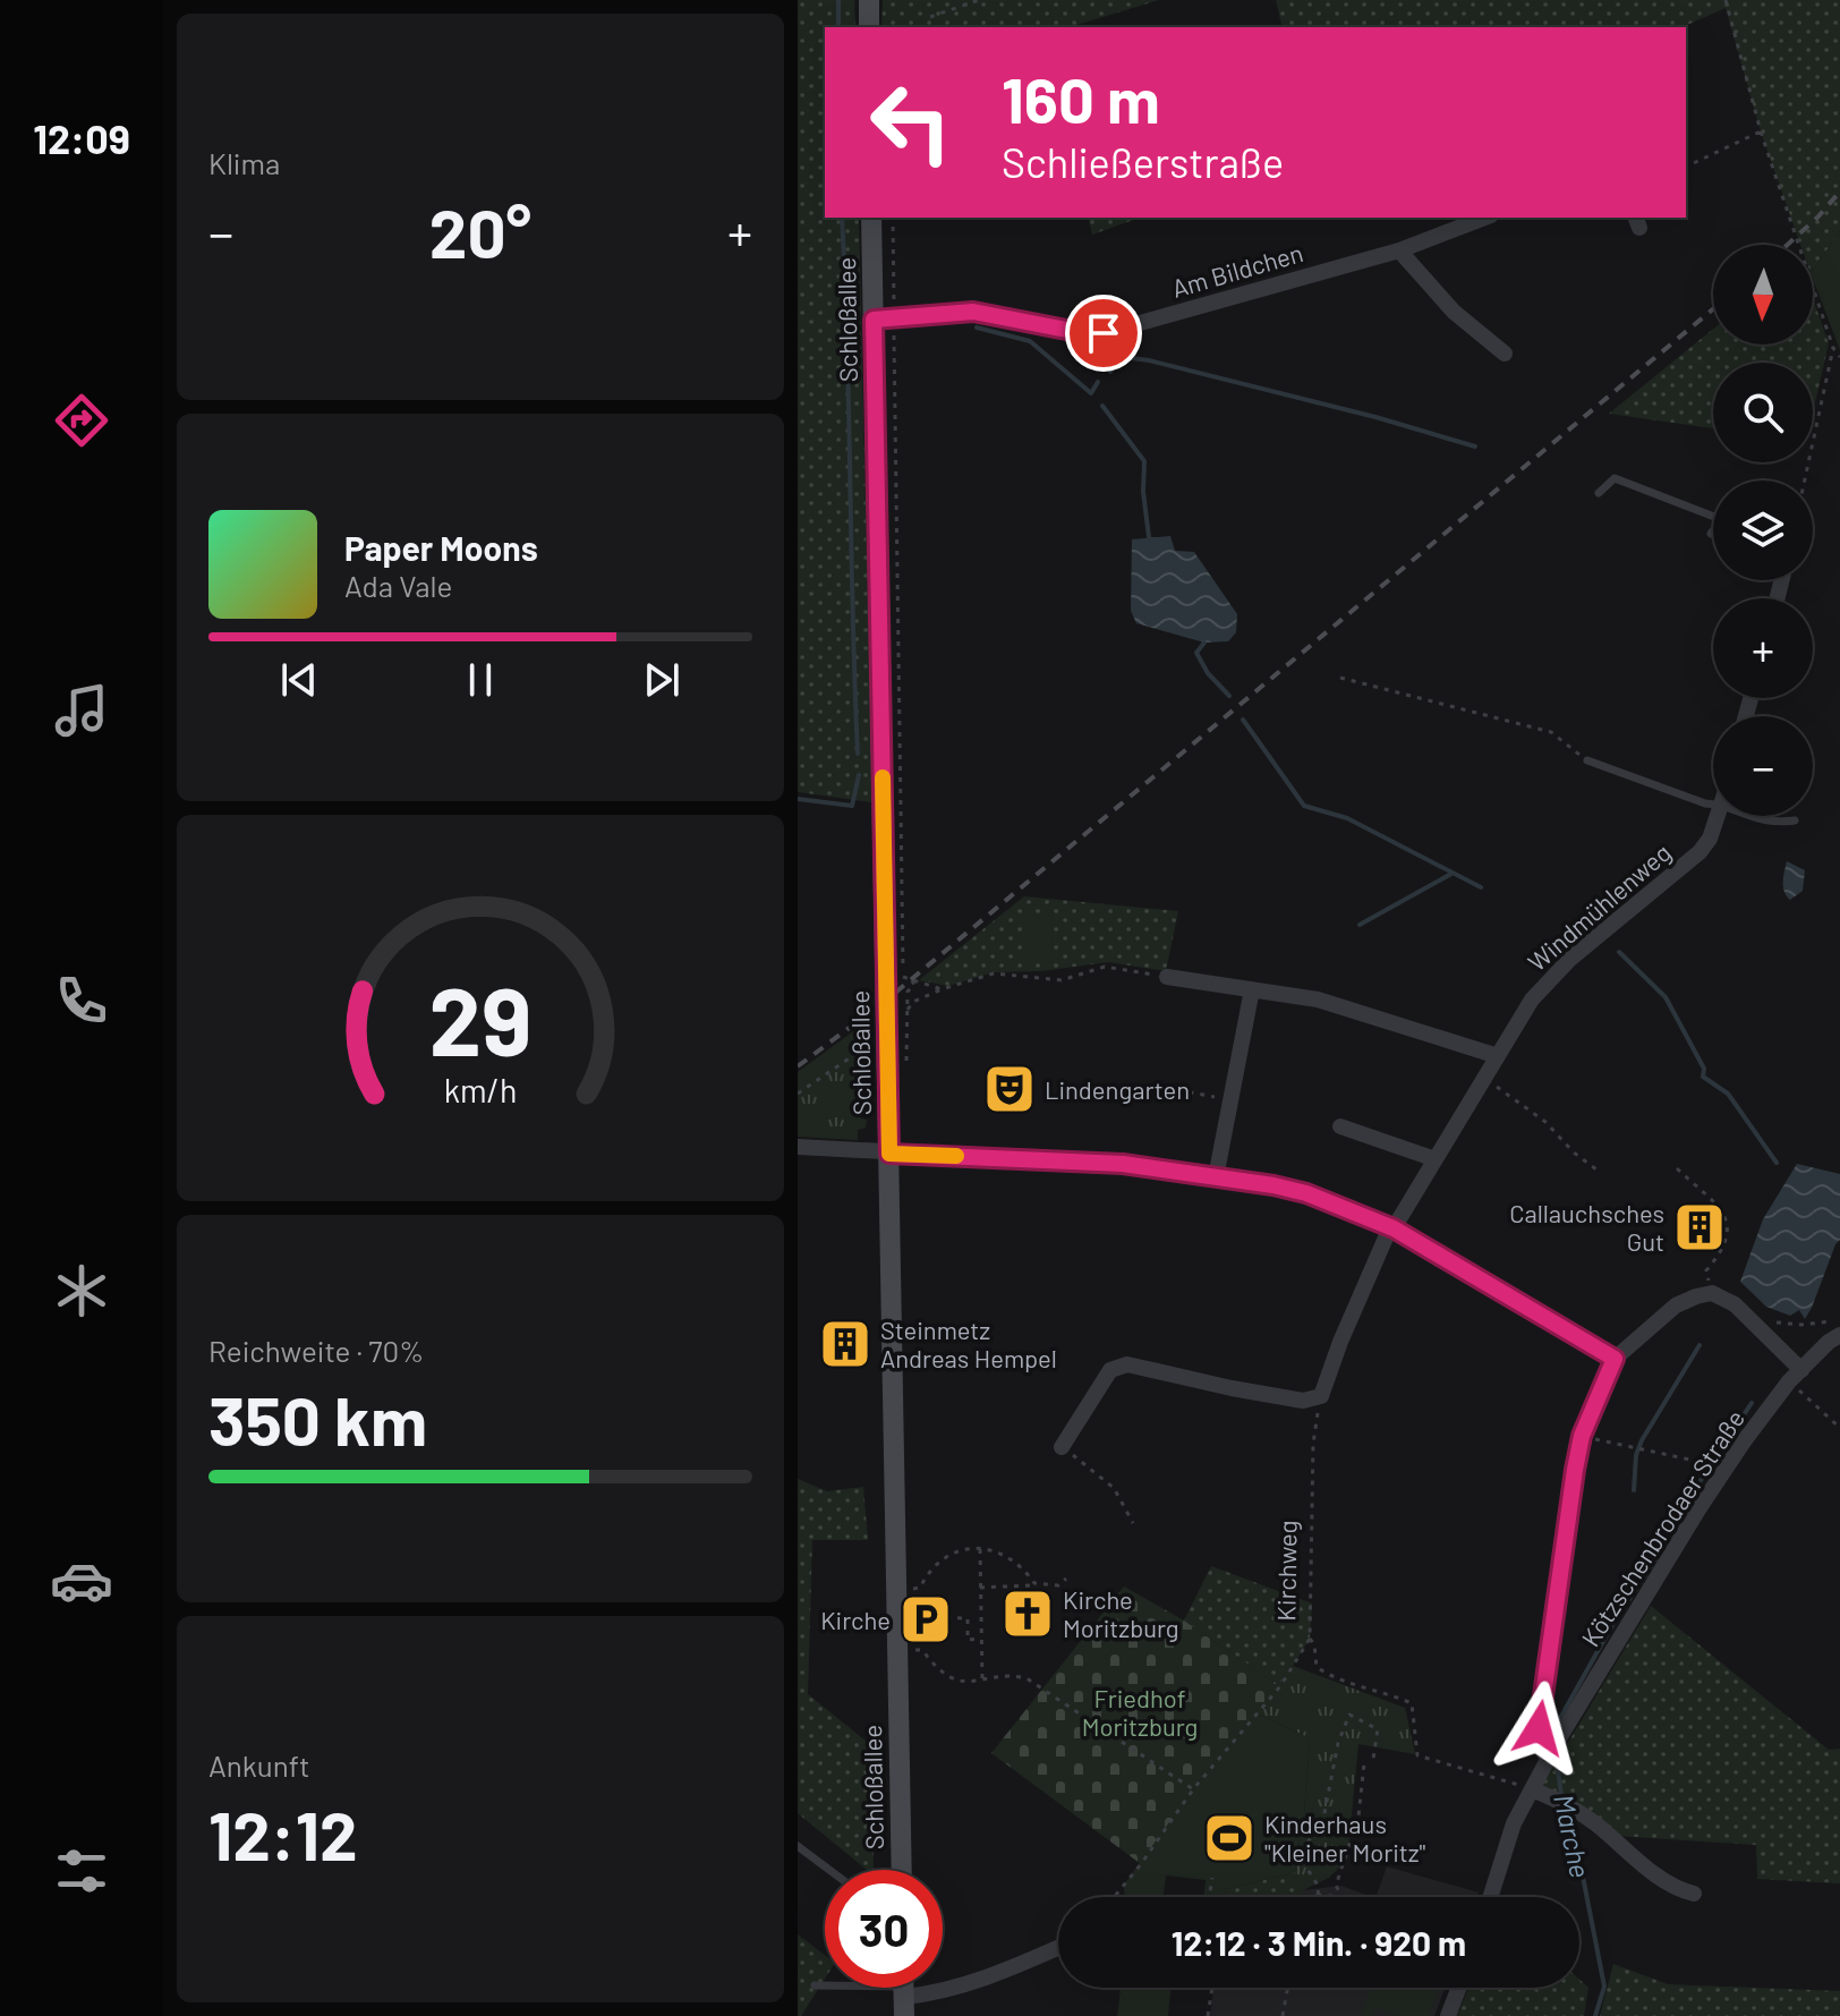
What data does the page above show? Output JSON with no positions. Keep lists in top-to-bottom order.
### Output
{
  "streets": {
    "main road": ["Schloßallee"],
    "street": ["Am Bildchen", "Windmühlenweg", "Kötzschenbrodaer Straße"],
    "path": ["Kirchweg"]
  },
  "crossings": [
    ["Am Bildchen", "Schloßallee"]
  ],
  "water": ["Marche"],
  "parks": ["Friedhof Moritzburg"],
  "places": {
    "theatre": ["Lindengarten"],
    "building": ["Callauchsches Gut", "Steinmetz Andreas Hempel"],
    "church": ["Kirche Moritzburg"],
    "parking": ["Kirche"],
    "sports": ["Kinderhaus \"Kleiner Moritz\""]
  },
  "north": "bottom",
  "page": {
    "tabs": "12:09",
    "tile": [
      "Klima",
      ["Reichweite · 70%", "350 km"],
      ["Ankunft", "12:12"]
    ],
    "turn": ["160 m", "Schließerstraße"],
    "heat": ["−", "20°", "+"],
    "map_buttons": ["+", "−"],
    "song": ["Paper Moons", "Ada Vale"],
    "limit": "30",
    "trip": "12:12 · 3 Min. · 920 m",
    "gauge": ["29", "km/h"]
  }
}
